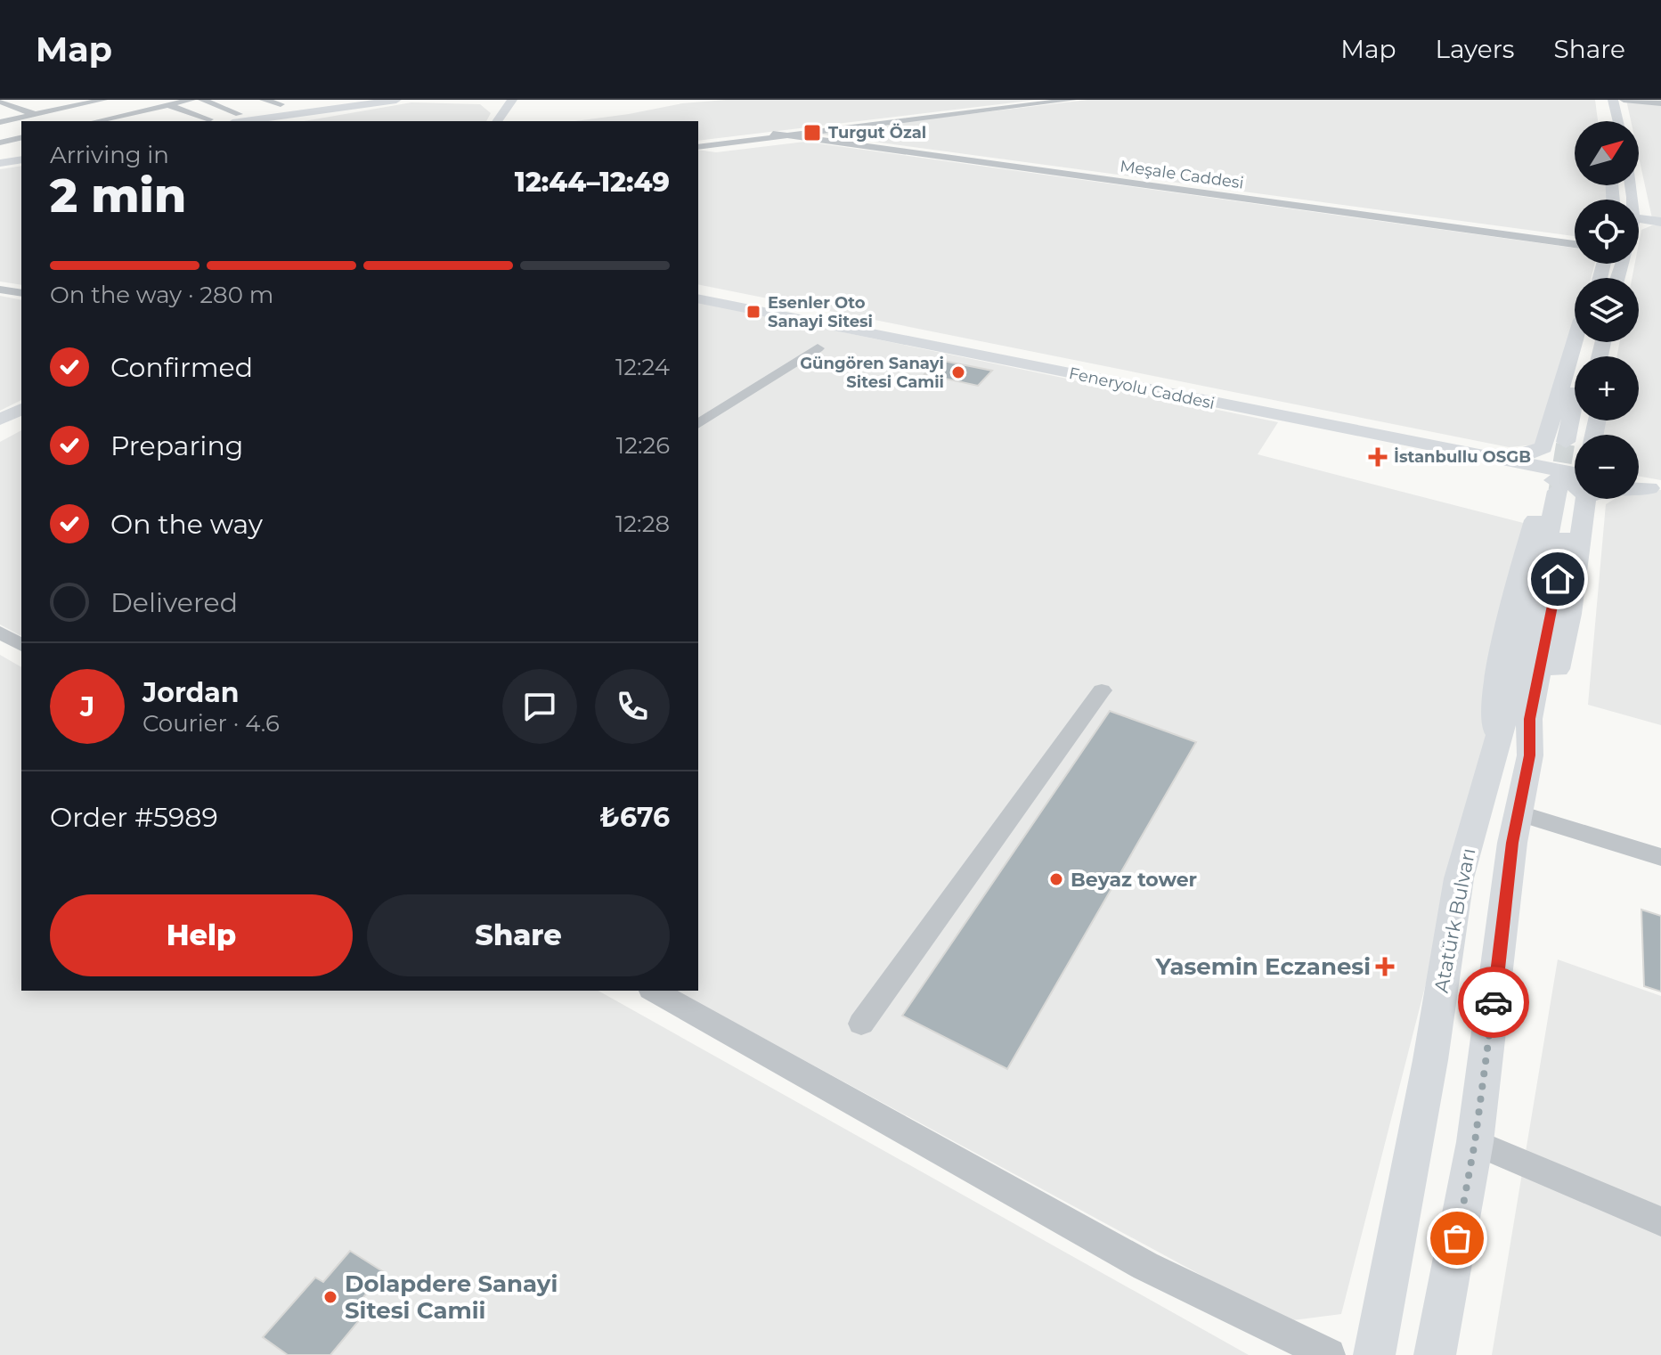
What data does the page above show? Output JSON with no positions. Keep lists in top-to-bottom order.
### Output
{
  "streets": {
    "main road": ["Feneryolu Caddesi", "Atatürk Bulvarı"],
    "street": ["Meşale Caddesi"]
  },
  "crossings": [
    ["Feneryolu Caddesi", "Atatürk Bulvarı"]
  ],
  "places": {
    "transit": ["Turgut Özal", "Esenler Oto Sanayi Sitesi"],
    "other": ["Güngören Sanayi Sitesi Camii", "Beyaz tower", "Dolapdere Sanayi Sitesi Camii"],
    "health": ["İstanbullu OSGB", "Yasemin Eczanesi"]
  },
  "north": "top right",
  "page": {
    "header": "Map",
    "nav": ["Map", "Layers", "Share"],
    "map_buttons": ["+", "−"],
    "heading": ["2 min", "Arriving in", "12:44–12:49"],
    "panel": [
      "Jordan",
      "Courier · 4.6",
      "Order #5989",
      "₺676"
    ],
    "bar": "On the way · 280 m",
    "list": [
      ["Confirmed", "12:24"],
      ["Preparing", "12:26"],
      ["On the way", "12:28"],
      "Delivered"
    ],
    "round": "J",
    "buttons": ["Help", "Share"]
  }
}
